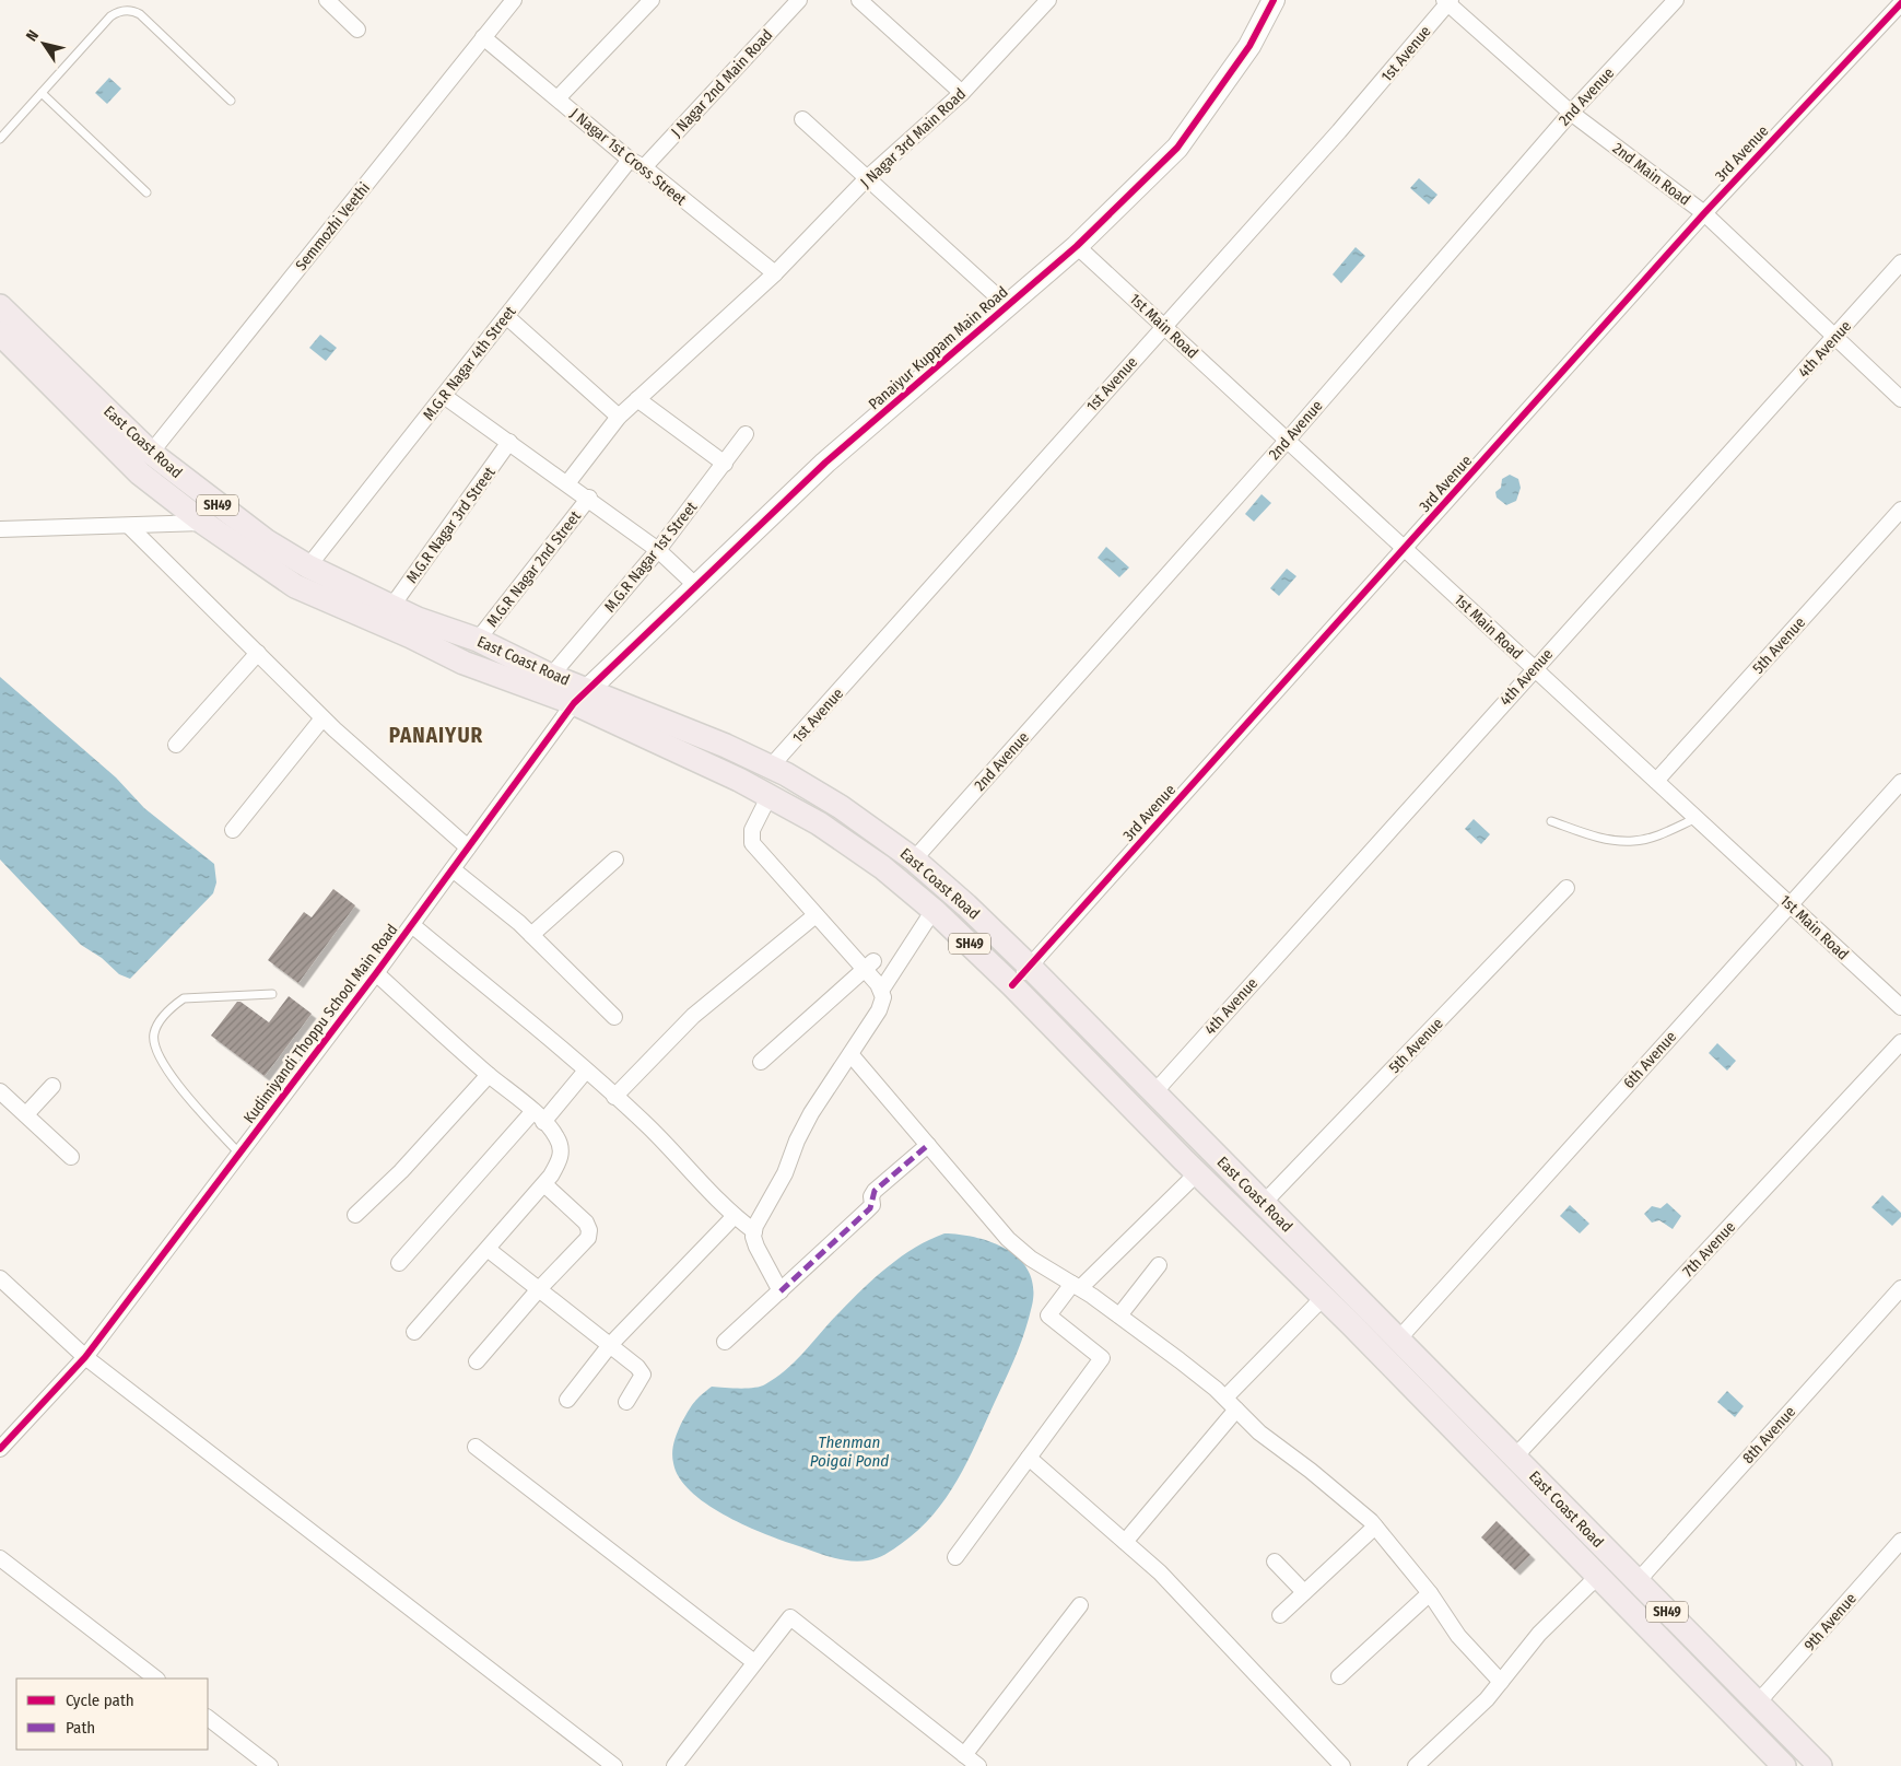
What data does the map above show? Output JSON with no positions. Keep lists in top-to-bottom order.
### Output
{
  "streets": {
    "main road": ["East Coast Road", "SH49"],
    "street": [
      "1st Avenue",
      "J Nagar 2nd Main Road",
      "2nd Avenue",
      "J Nagar 3rd Main Road",
      "3rd Avenue",
      "J Nagar 1st Cross Street",
      "2nd Main Road",
      "Semmozhi Veethi",
      "1st Main Road",
      "Panaiyur Kuppam Main Road",
      "4th Avenue",
      "M.G.R Nagar 4th Street",
      "M.G.R Nagar 3rd Street",
      "M.G.R Nagar 1st Street",
      "M.G.R Nagar 2nd Street",
      "5th Avenue",
      "Kudimiyandi Thoppu School Main Road",
      "6th Avenue",
      "7th Avenue",
      "8th Avenue",
      "9th Avenue"
    ]
  },
  "crossings": [
    ["1st Avenue", "2nd Main Road"],
    ["1st Avenue", "1st Main Road"],
    ["1st Avenue", "East Coast Road"],
    ["J Nagar 2nd Main Road", "J Nagar 1st Cross Street"],
    ["J Nagar 2nd Main Road", "M.G.R Nagar 4th Street"],
    ["2nd Avenue", "2nd Main Road"],
    ["2nd Avenue", "1st Main Road"],
    ["2nd Avenue", "East Coast Road"],
    ["J Nagar 3rd Main Road", "J Nagar 1st Cross Street"],
    ["3rd Avenue", "2nd Main Road"],
    ["3rd Avenue", "1st Main Road"],
    ["3rd Avenue", "East Coast Road"],
    ["J Nagar 1st Cross Street", "Semmozhi Veethi"],
    ["J Nagar 1st Cross Street", "M.G.R Nagar 4th Street"],
    ["2nd Main Road", "4th Avenue"],
    ["Semmozhi Veethi", "East Coast Road"],
    ["1st Main Road", "Panaiyur Kuppam Main Road"],
    ["1st Main Road", "4th Avenue"],
    ["1st Main Road", "5th Avenue"],
    ["1st Main Road", "6th Avenue"],
    ["Panaiyur Kuppam Main Road", "East Coast Road"],
    ["Panaiyur Kuppam Main Road", "Kudimiyandi Thoppu School Main Road"],
    ["4th Avenue", "East Coast Road"],
    ["M.G.R Nagar 4th Street", "East Coast Road"],
    ["East Coast Road", "M.G.R Nagar 3rd Street"],
    ["East Coast Road", "M.G.R Nagar 1st Street"],
    ["East Coast Road", "M.G.R Nagar 2nd Street"],
    ["East Coast Road", "5th Avenue"],
    ["East Coast Road", "Kudimiyandi Thoppu School Main Road"],
    ["East Coast Road", "6th Avenue"],
    ["East Coast Road", "7th Avenue"],
    ["East Coast Road", "8th Avenue"],
    ["East Coast Road", "9th Avenue"]
  ],
  "districts": ["PANAIYUR"],
  "water": ["Thenman Poigai Pond"],
  "legend": ["Cycle path", "Path"],
  "north": "top left"
}
